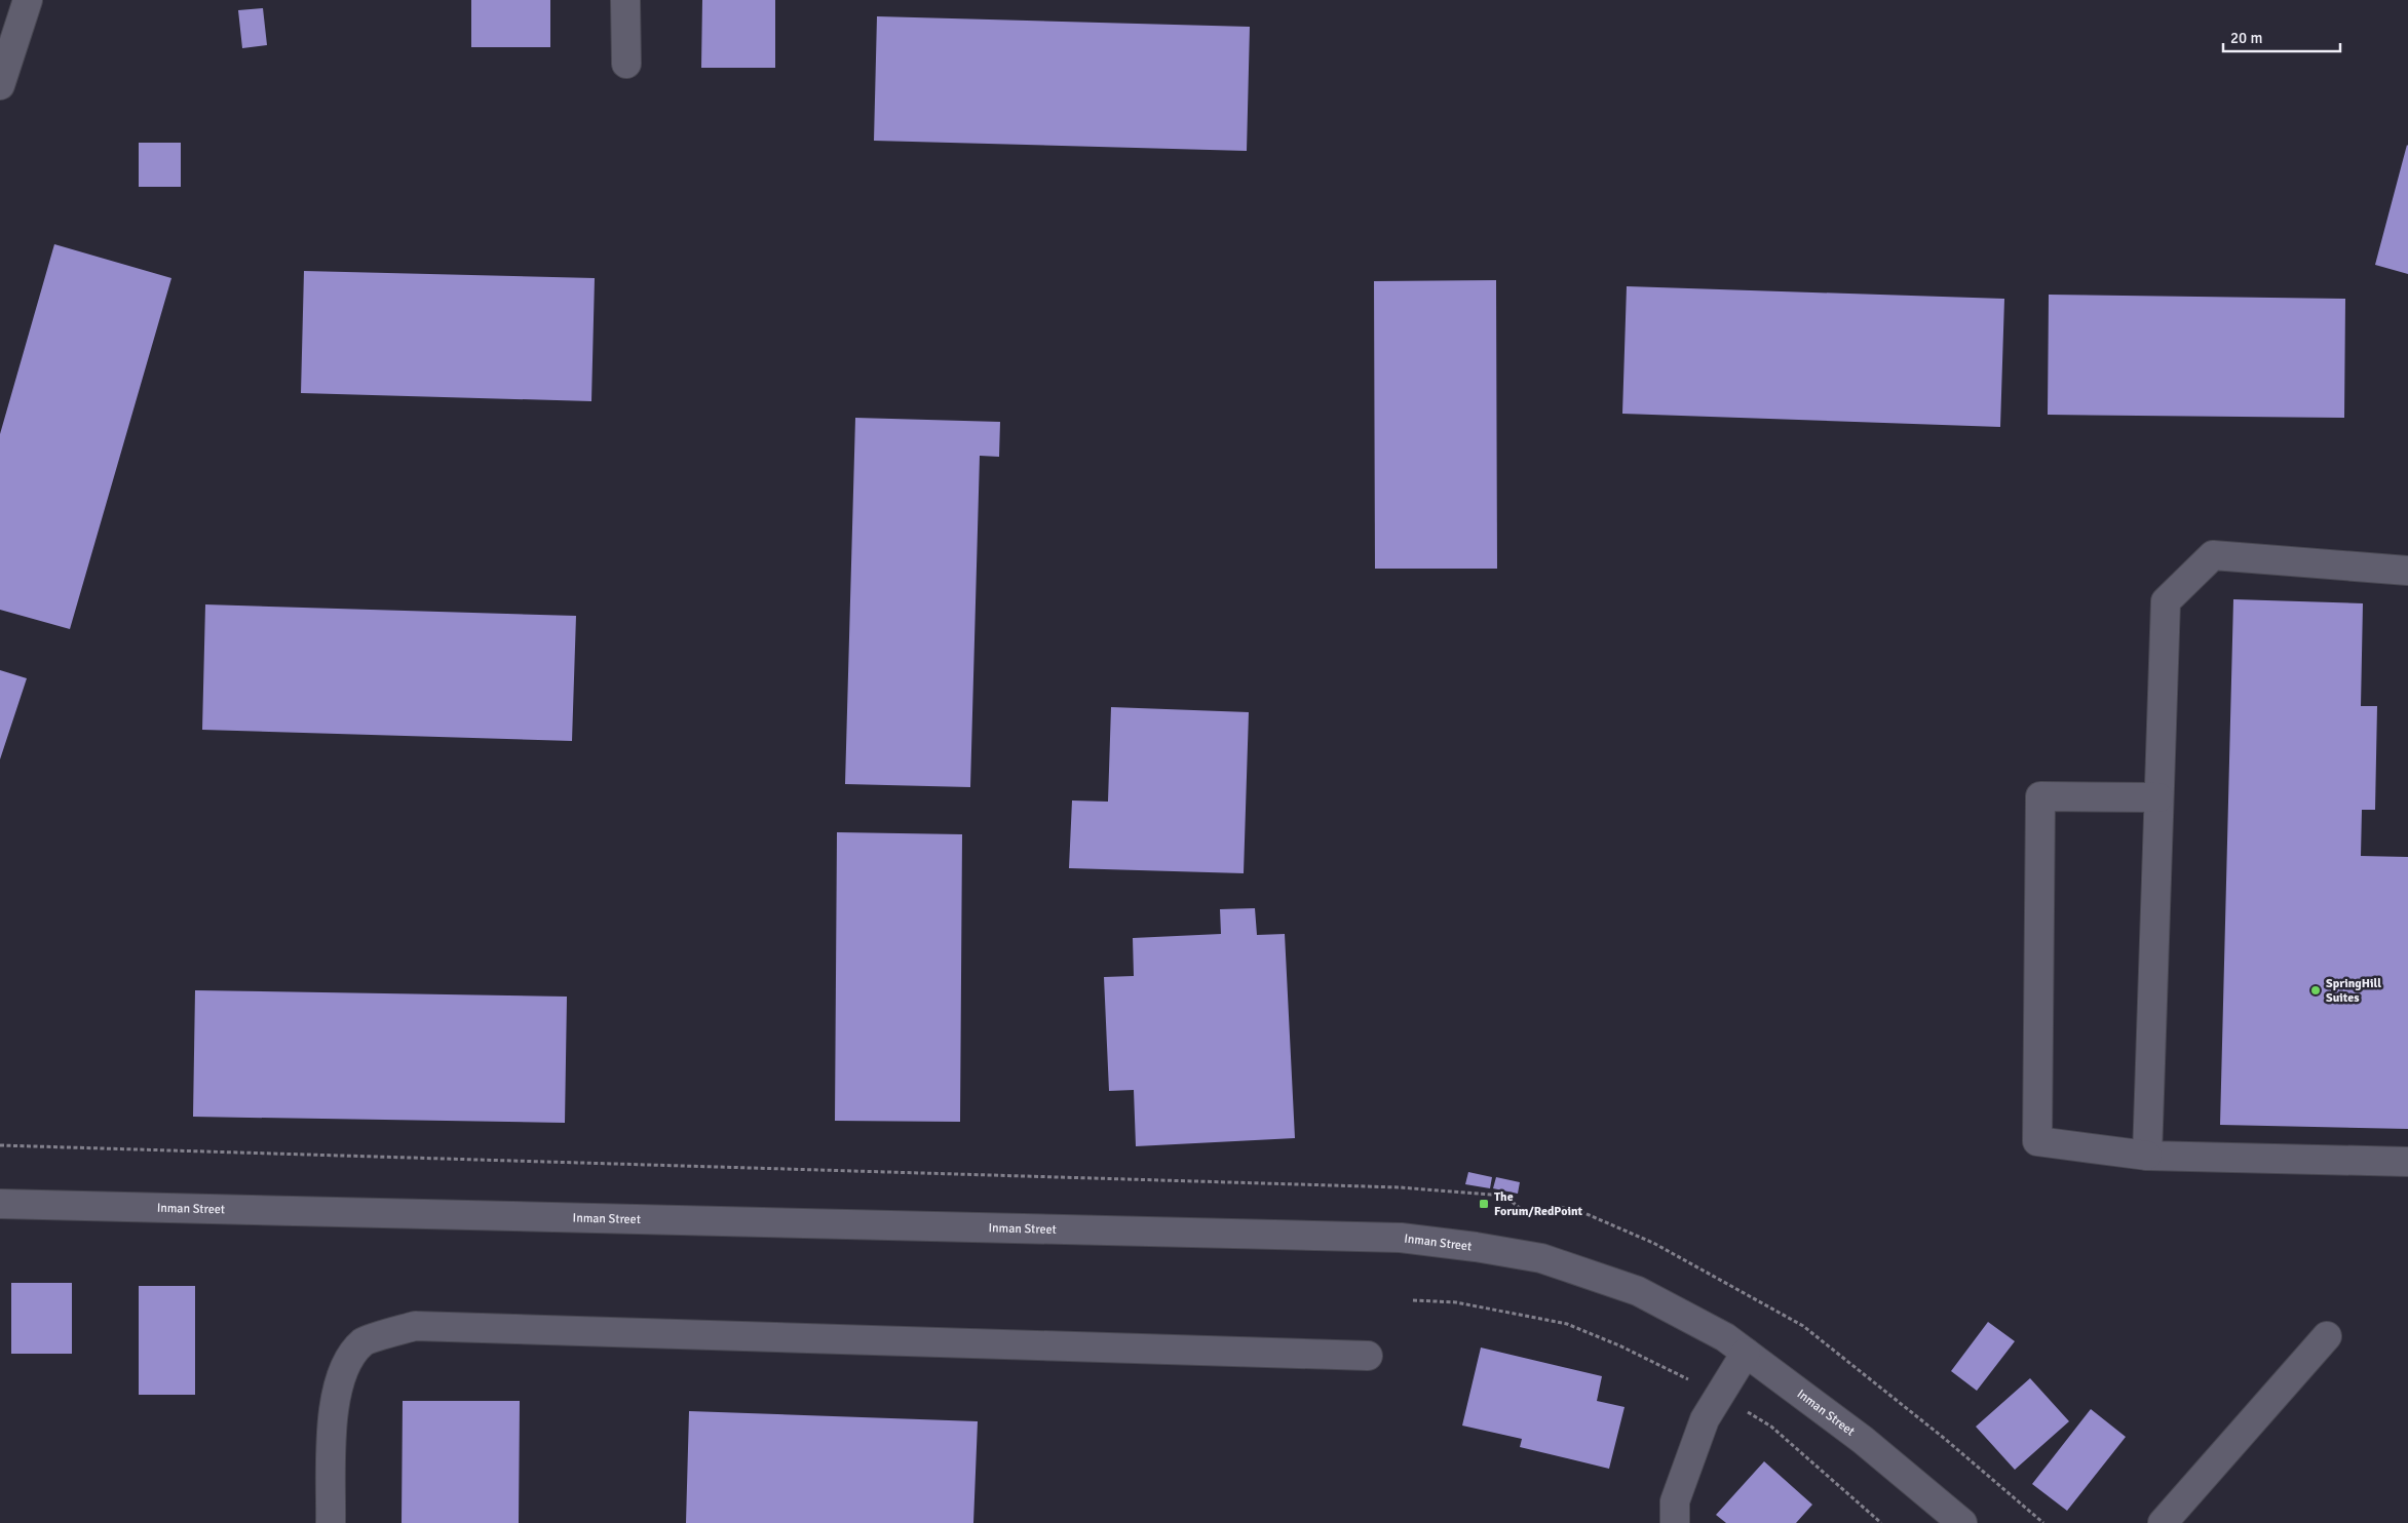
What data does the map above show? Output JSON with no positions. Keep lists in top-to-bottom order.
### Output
{
  "streets": {
    "street": ["Inman Street"]
  },
  "places": {
    "other": ["SpringHill Suites"],
    "transit": ["The Forum/RedPoint"]
  },
  "scale_bar": "20 m"
}
